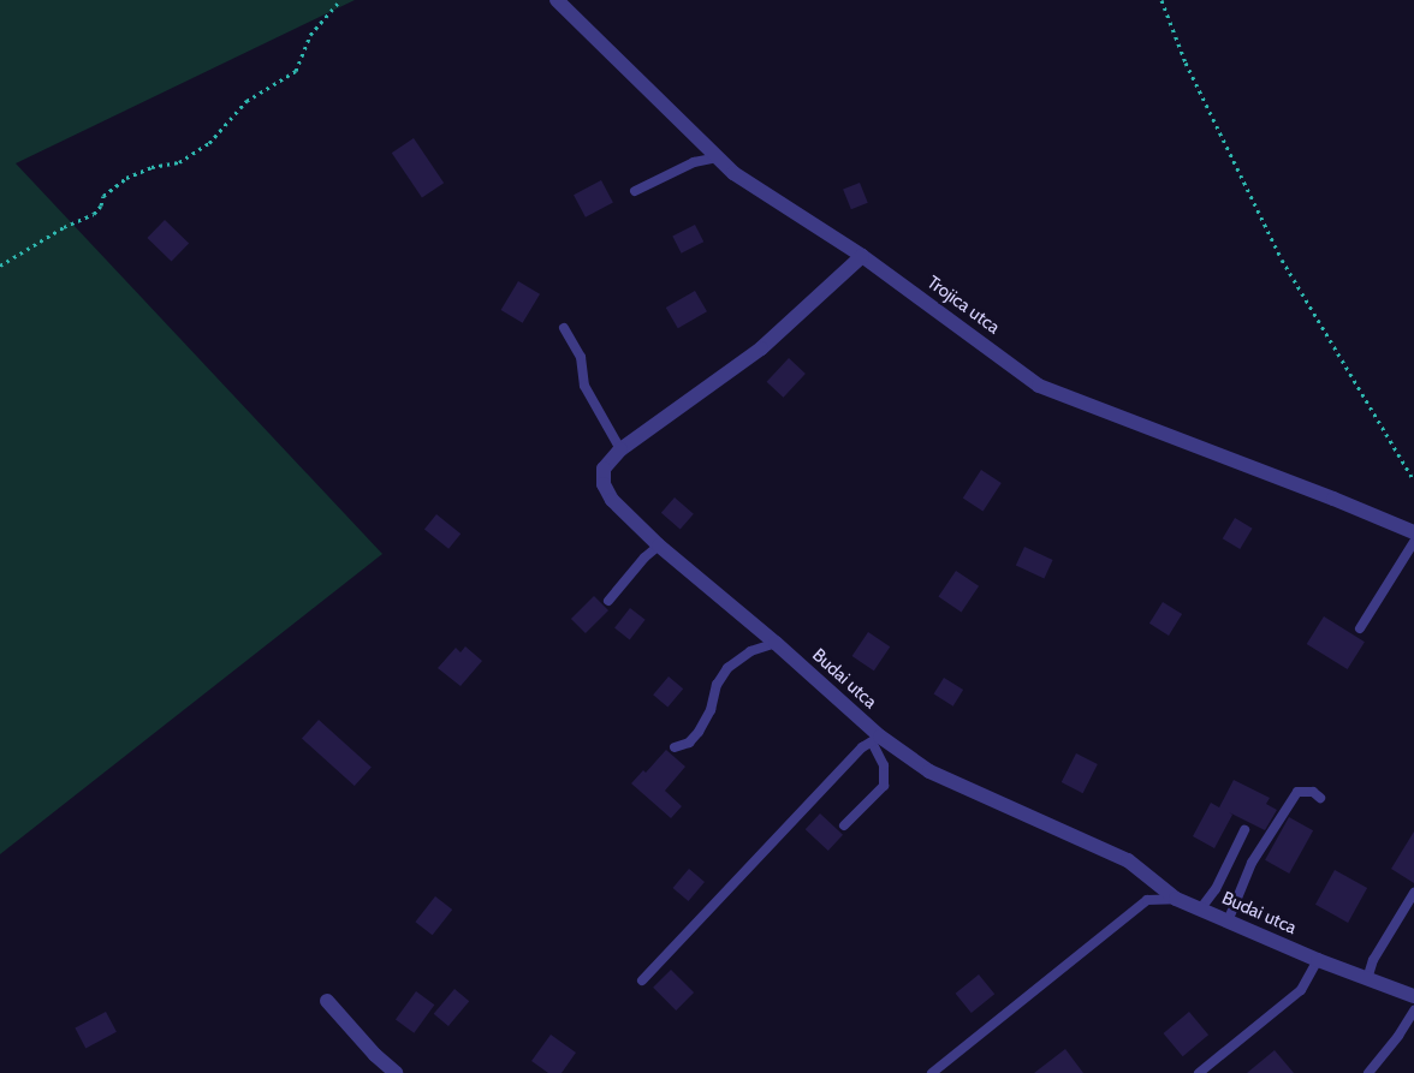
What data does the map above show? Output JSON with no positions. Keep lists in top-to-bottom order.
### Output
{
  "streets": {
    "street": ["Trojica utca", "Budai utca"]
  },
  "crossings": [
    ["Trojica utca", "Budai utca"]
  ]
}
